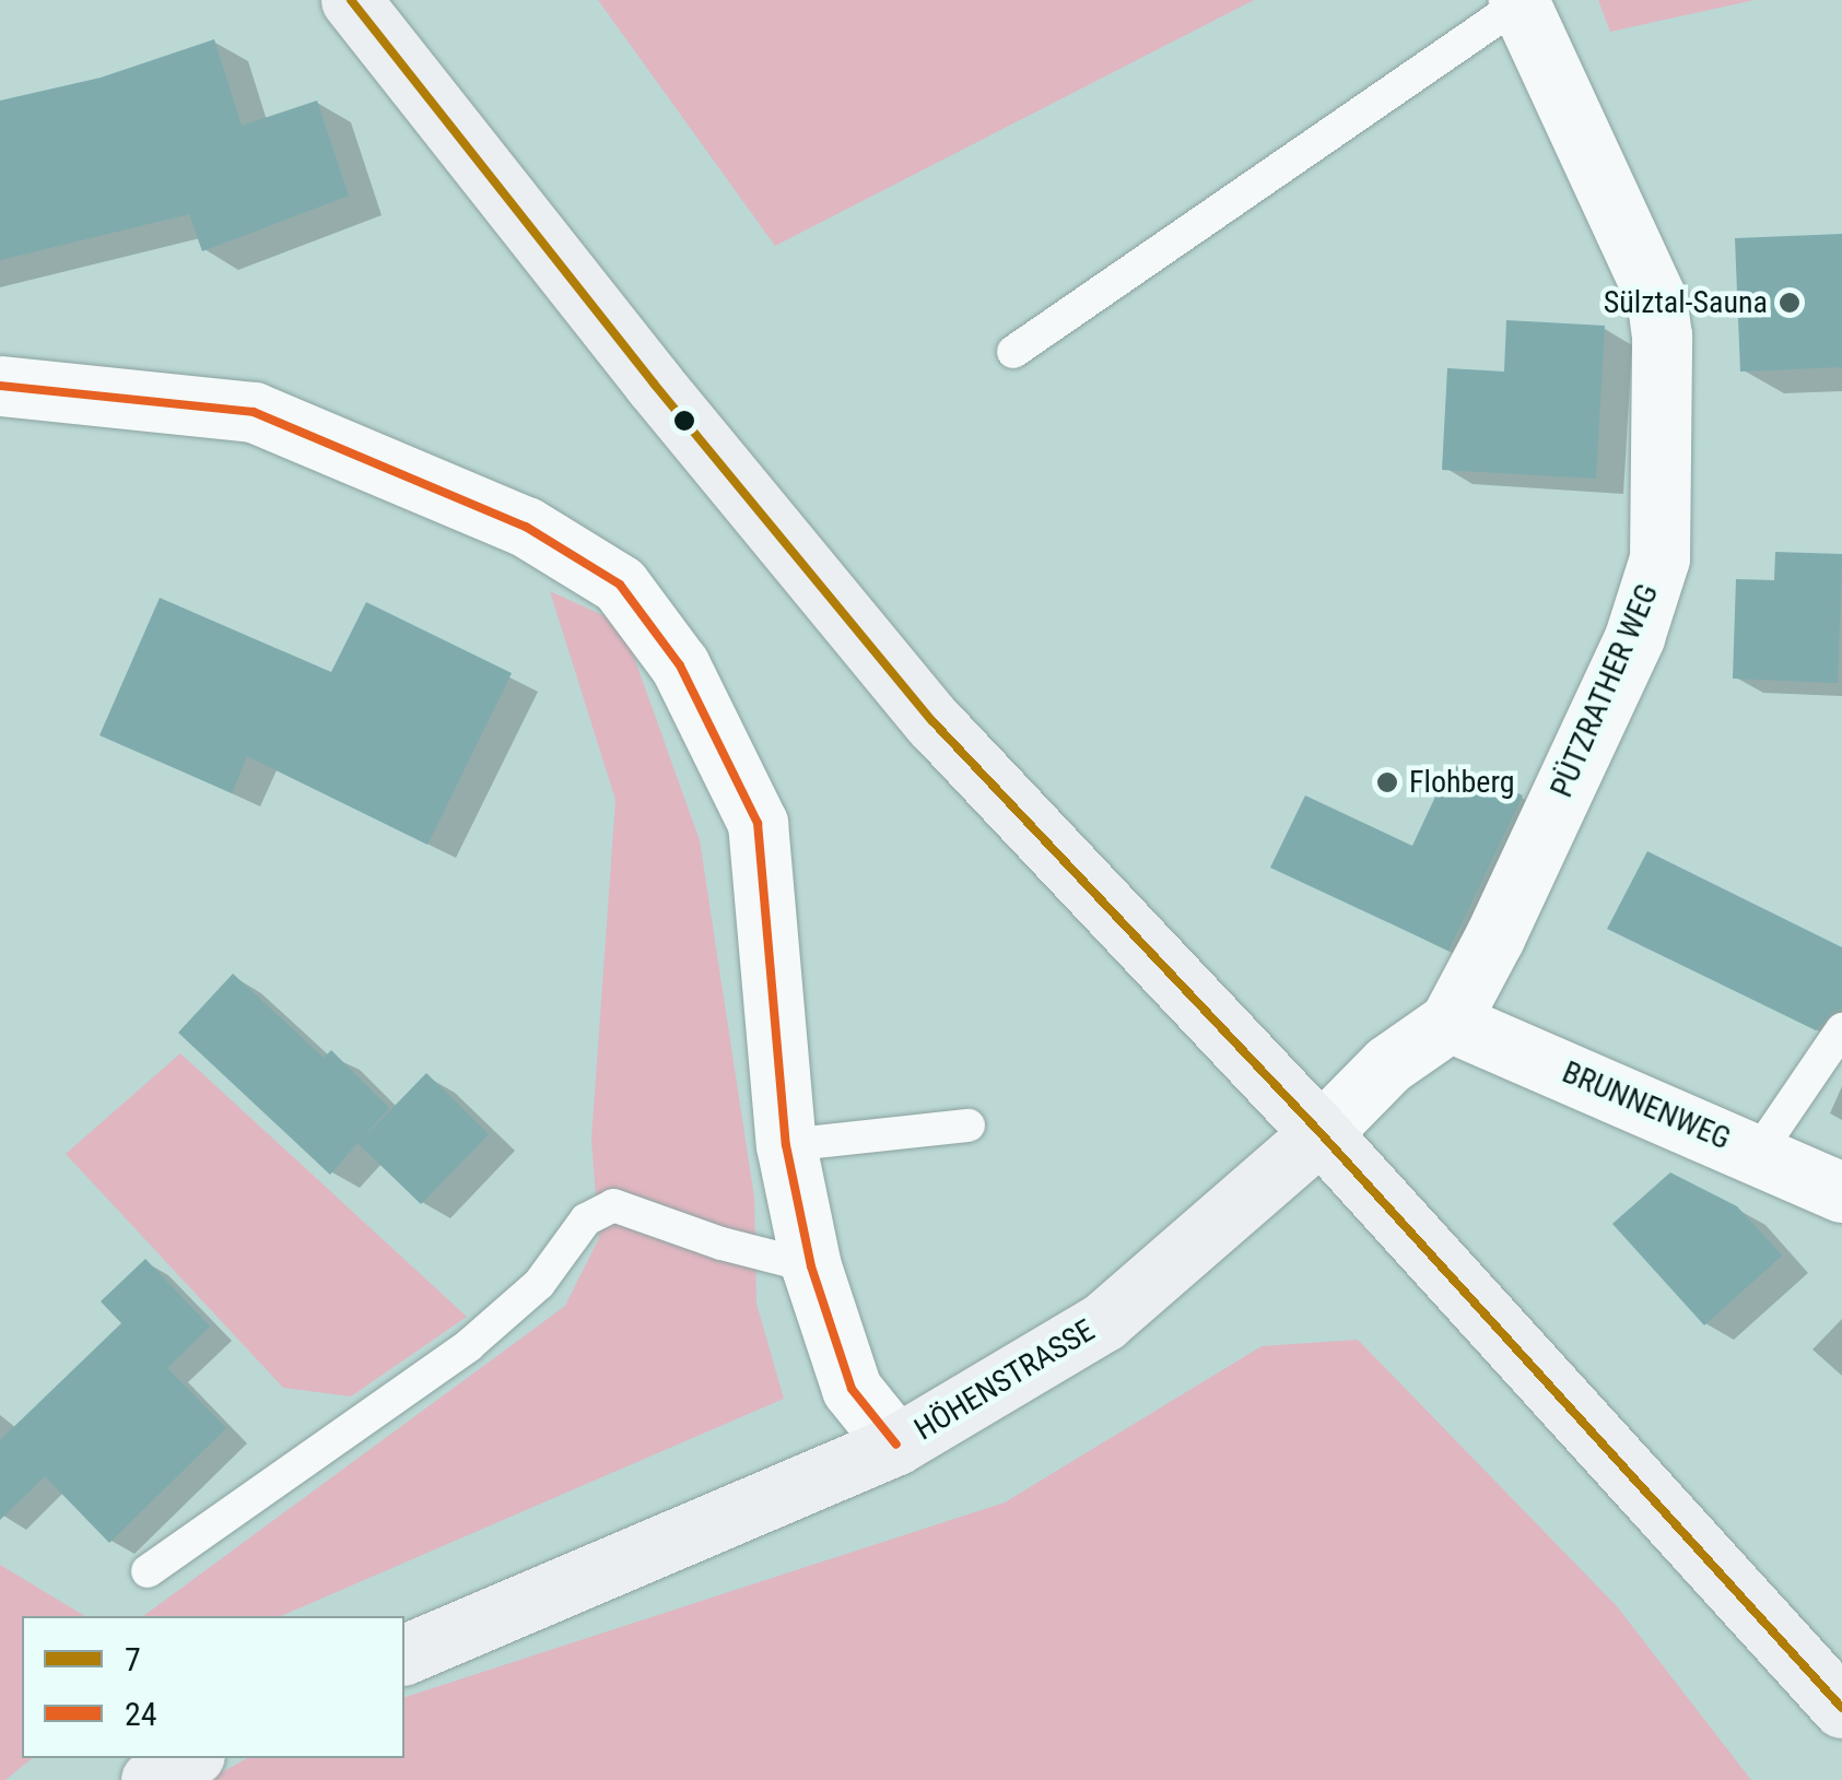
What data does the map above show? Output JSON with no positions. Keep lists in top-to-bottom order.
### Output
{
  "streets": {
    "main road": ["HÖHENSTRASSE"],
    "street": ["PÜTZRATHER WEG", "BRUNNENWEG"]
  },
  "crossings": [
    ["PÜTZRATHER WEG", "BRUNNENWEG"],
    ["PÜTZRATHER WEG", "HÖHENSTRASSE"]
  ],
  "places": ["Sülztal-Sauna", "Flohberg"],
  "lines": ["transit line 7", "transit line 24"],
  "legend": ["7", "24"]
}
